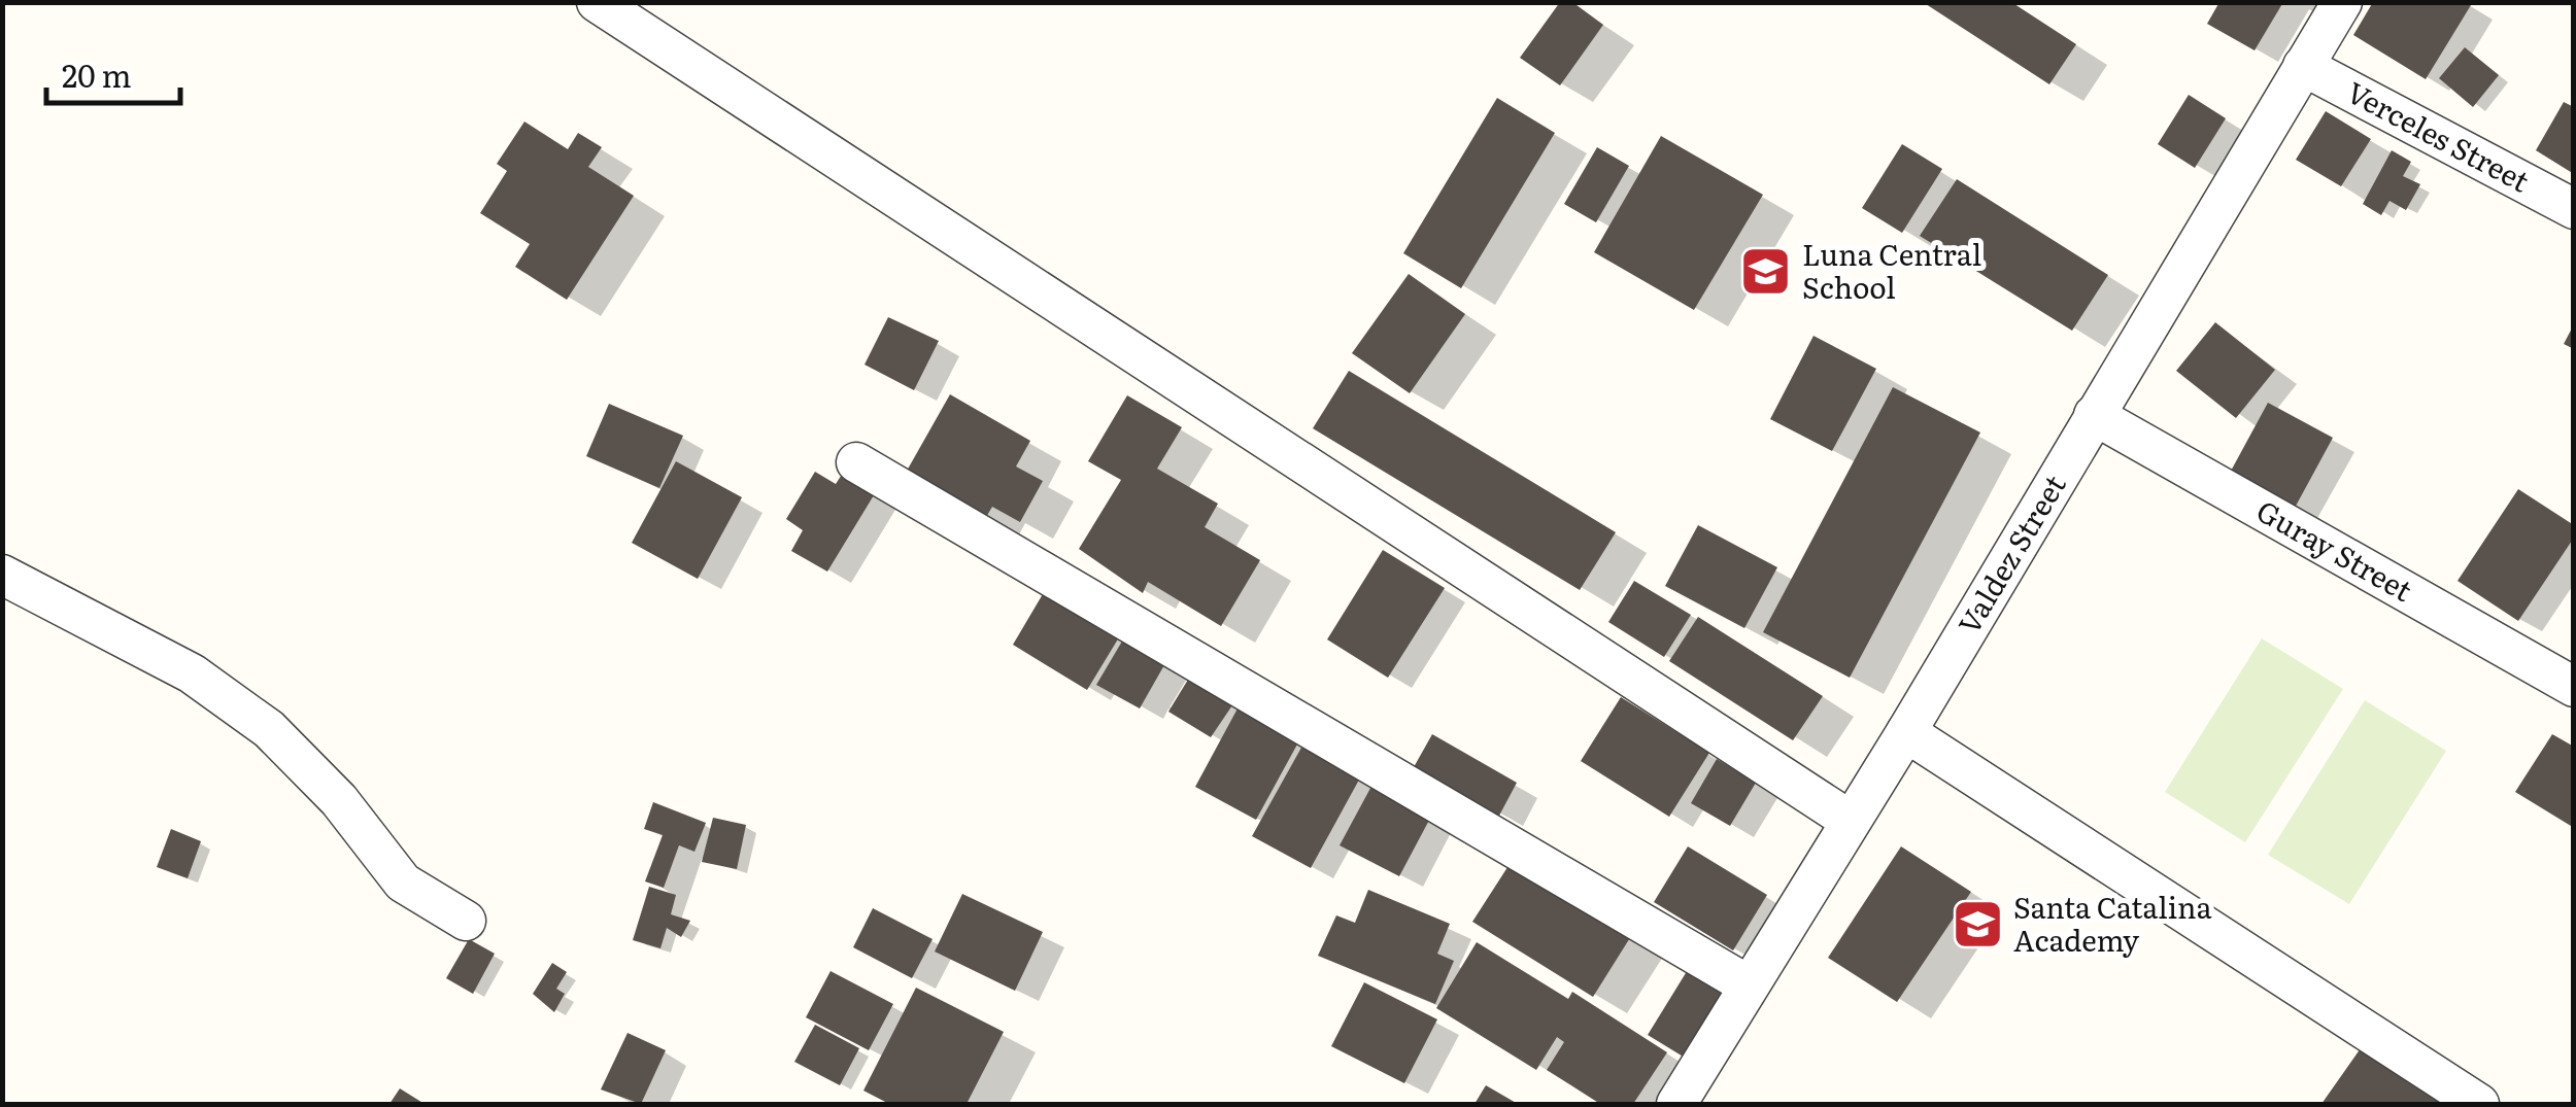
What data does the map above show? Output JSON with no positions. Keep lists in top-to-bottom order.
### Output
{
  "streets": {
    "street": ["Verceles Street", "Guray Street", "Valdez Street"]
  },
  "crossings": [
    ["Verceles Street", "Valdez Street"],
    ["Guray Street", "Valdez Street"]
  ],
  "places": {
    "school or university": ["Luna Central School", "Santa Catalina Academy"]
  },
  "scale_bar": "20 m"
}
